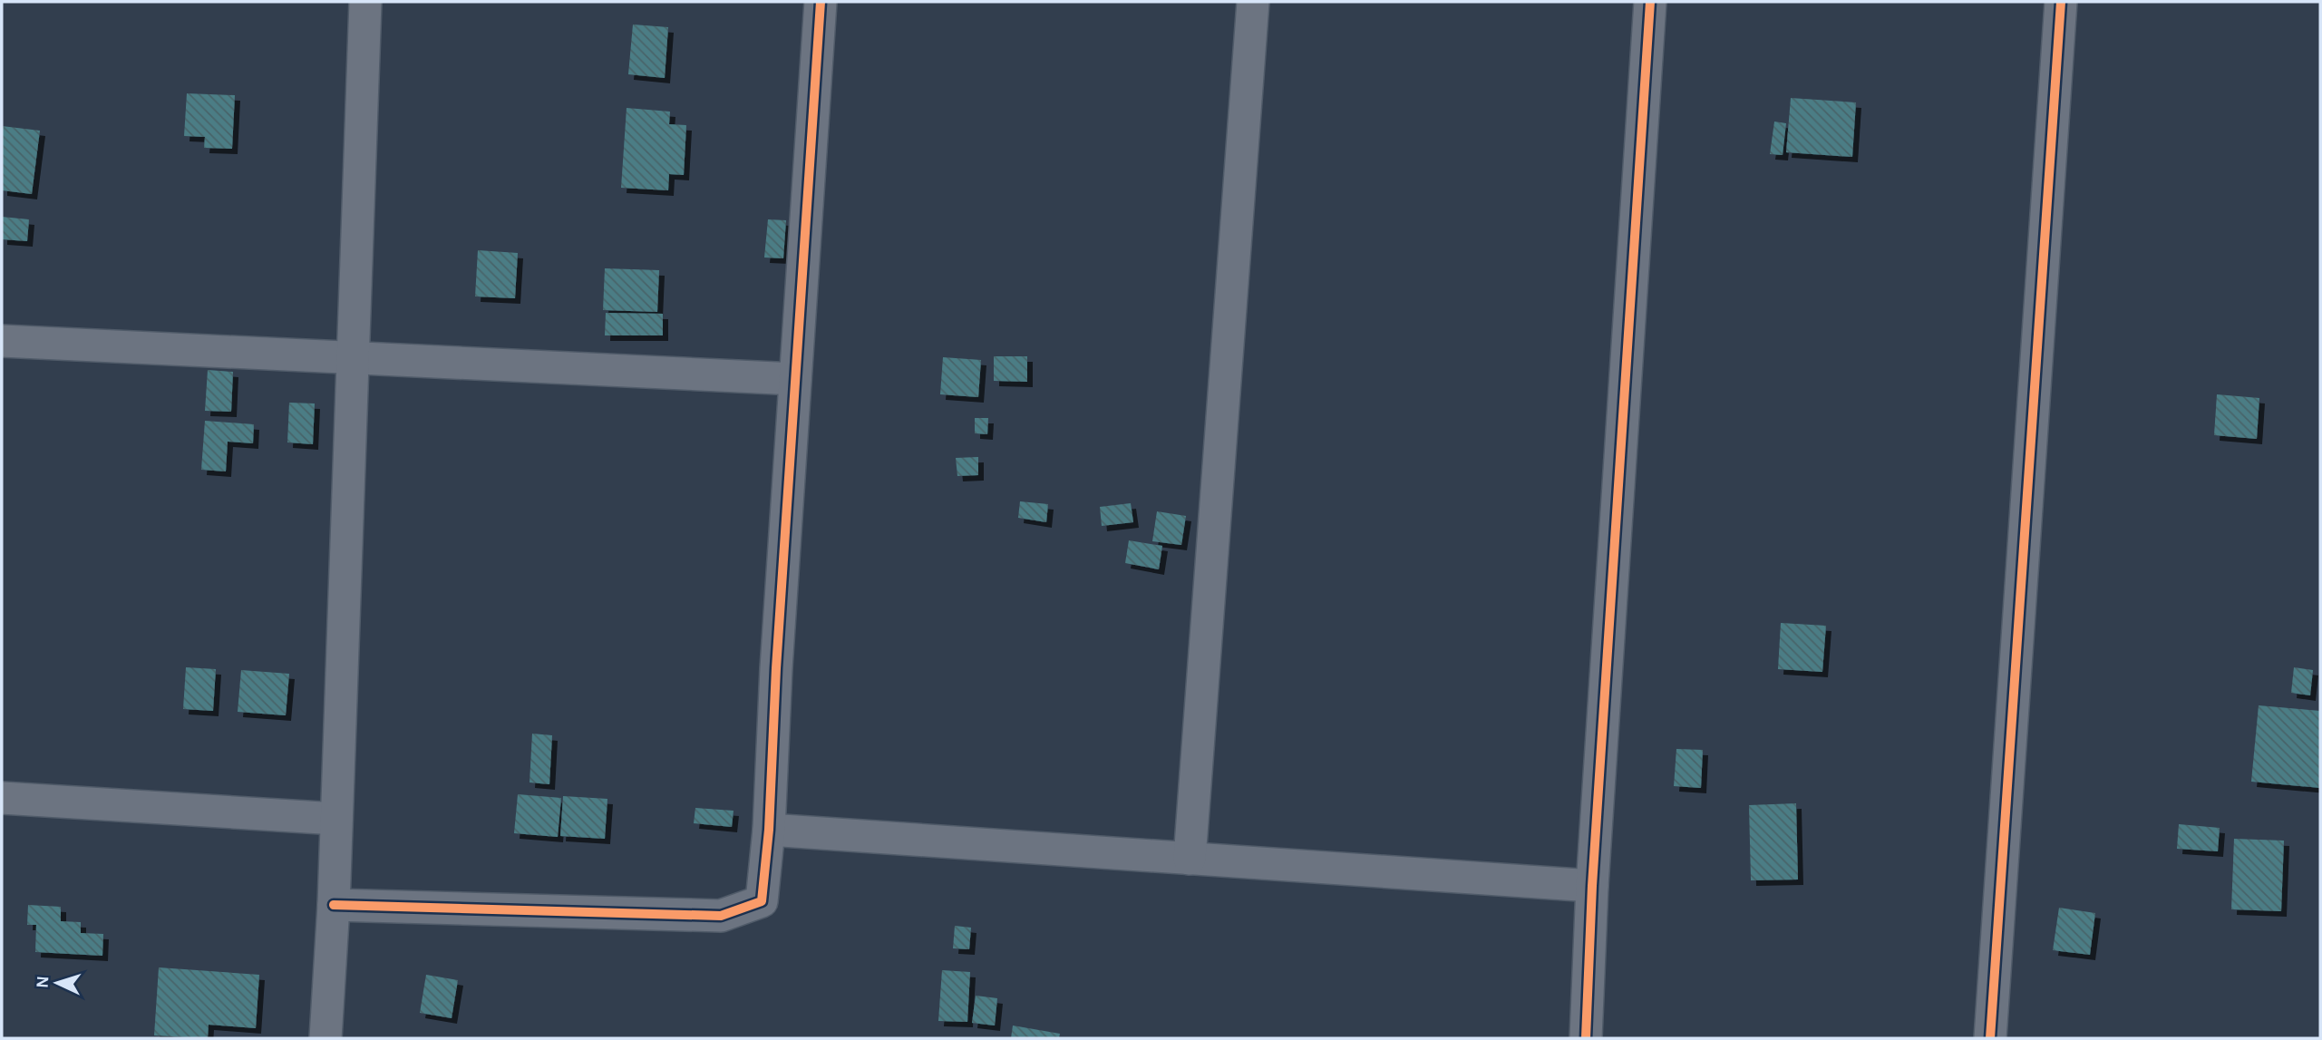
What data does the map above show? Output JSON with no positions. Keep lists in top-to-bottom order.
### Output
{
  "north": "left"
}
